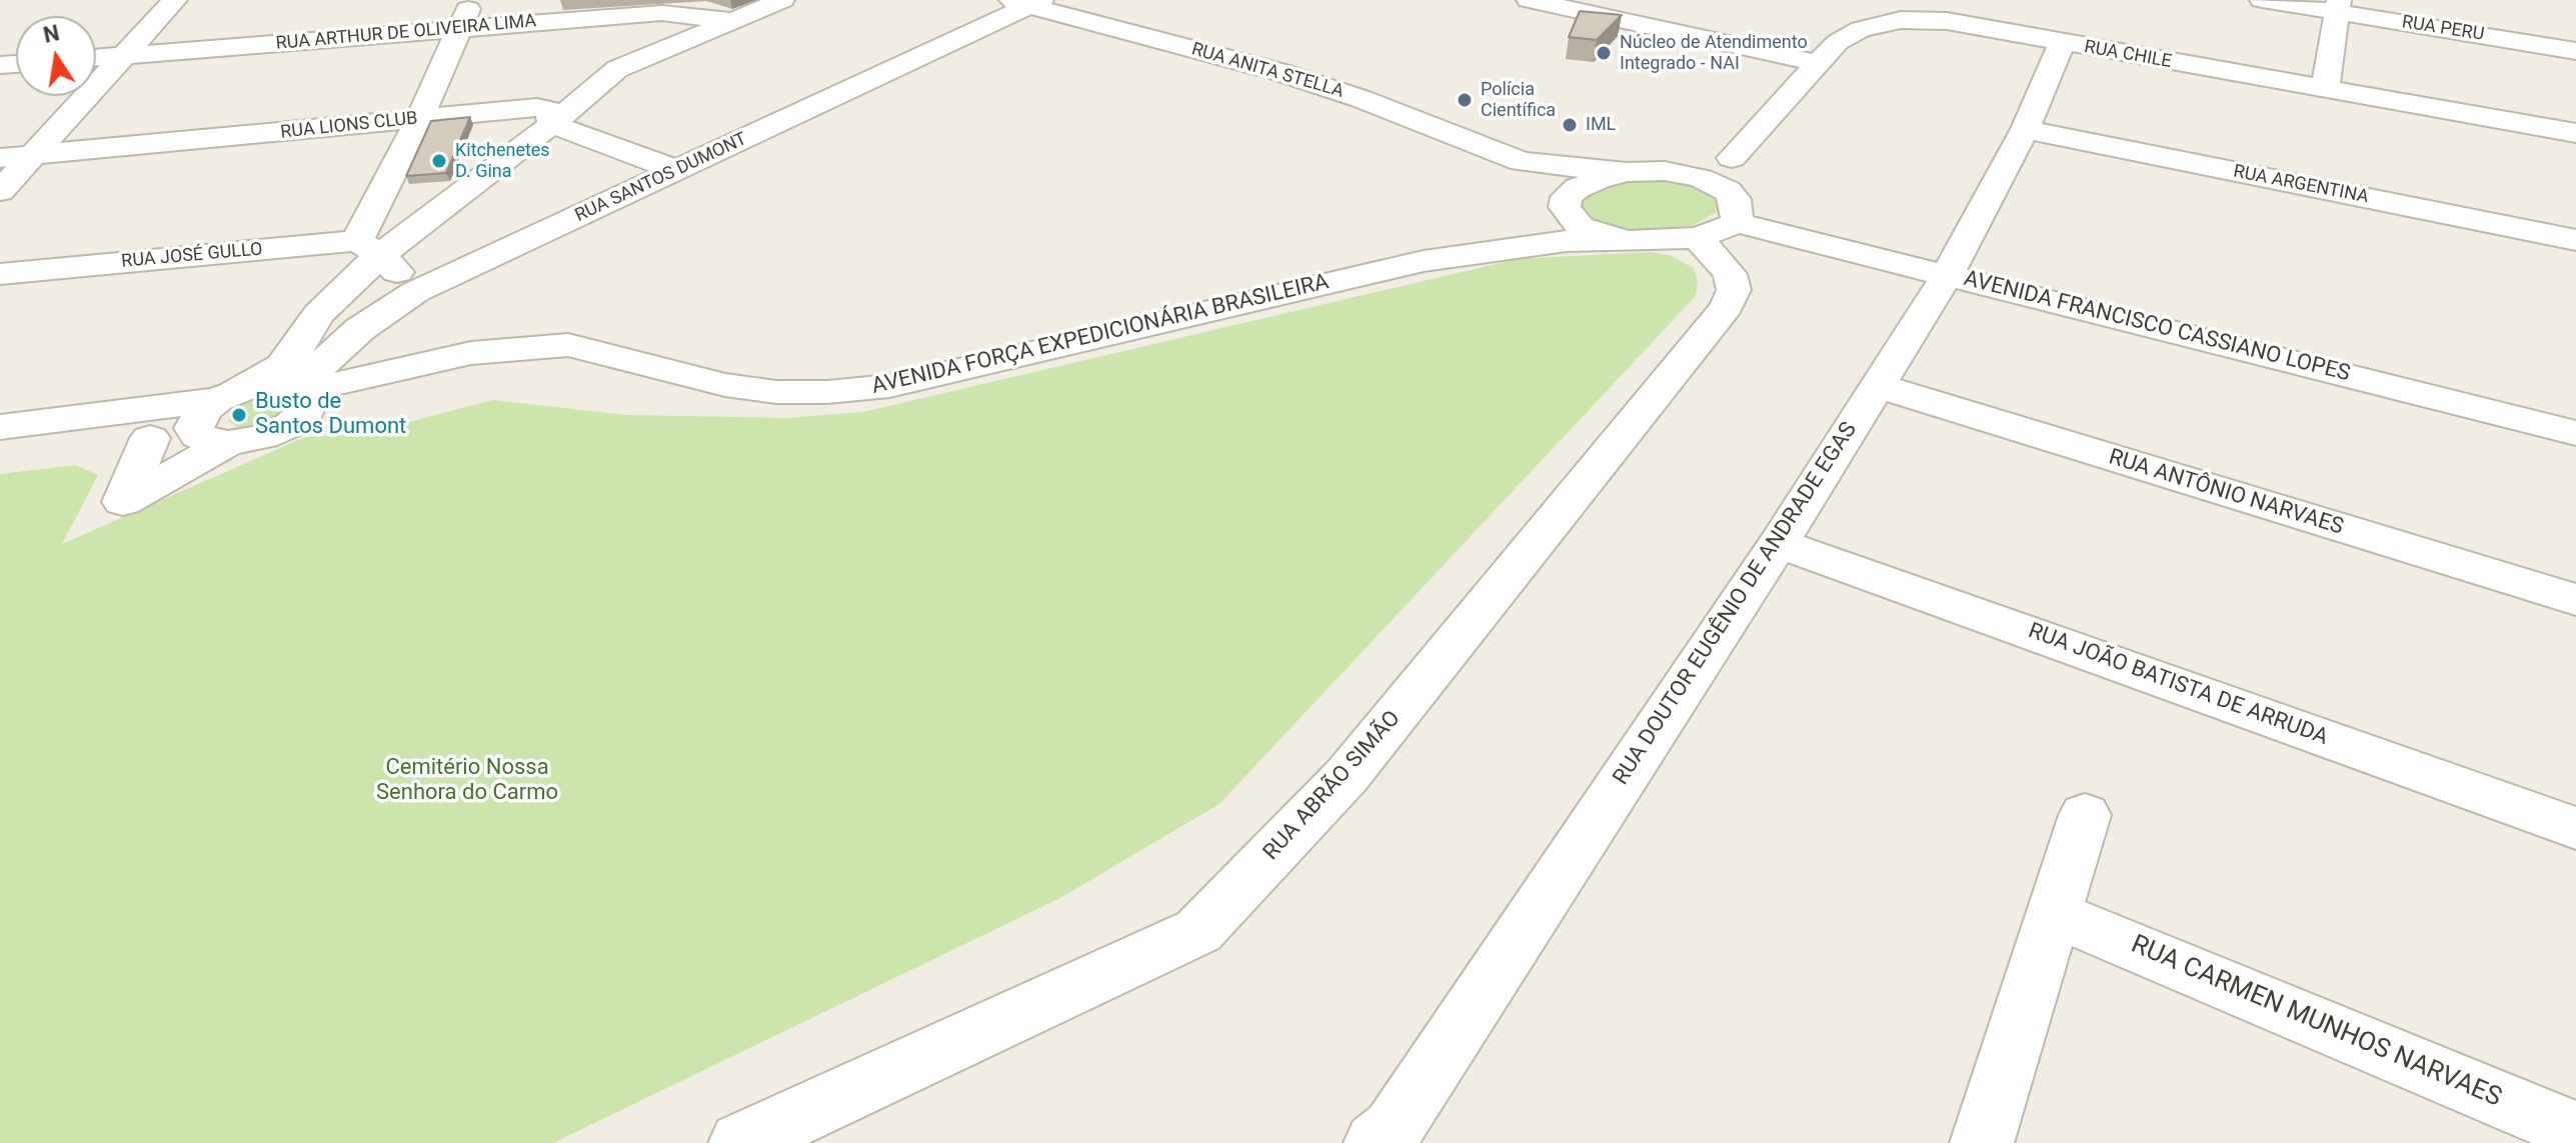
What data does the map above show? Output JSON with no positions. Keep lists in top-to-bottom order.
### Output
{
  "streets": {
    "street": [
      "RUA PERU",
      "RUA ARTHUR DE OLIVEIRA LIMA",
      "RUA CHILE",
      "RUA ANITA STELLA",
      "RUA LIONS CLUB",
      "RUA SANTOS DUMONT",
      "RUA ARGENTINA",
      "RUA JOSÉ GULLO",
      "AVENIDA FRANCISCO CASSIANO LOPES",
      "AVENIDA FORÇA EXPEDICIONÁRIA BRASILEIRA",
      "RUA ANTÔNIO NARVAES",
      "RUA DOUTOR EUGÊNIO DE ANDRADE EGAS",
      "RUA JOÃO BATISTA DE ARRUDA",
      "RUA ABRÃO SIMÃO",
      "RUA CARMEN MUNHOS NARVAES"
    ]
  },
  "crossings": [
    ["RUA CHILE", "RUA DOUTOR EUGÊNIO DE ANDRADE EGAS"],
    ["RUA ANITA STELLA", "RUA SANTOS DUMONT"],
    ["RUA LIONS CLUB", "RUA SANTOS DUMONT"],
    ["RUA SANTOS DUMONT", "AVENIDA FORÇA EXPEDICIONÁRIA BRASILEIRA"],
    ["RUA ARGENTINA", "RUA DOUTOR EUGÊNIO DE ANDRADE EGAS"],
    ["AVENIDA FRANCISCO CASSIANO LOPES", "AVENIDA FORÇA EXPEDICIONÁRIA BRASILEIRA"],
    ["AVENIDA FRANCISCO CASSIANO LOPES", "RUA DOUTOR EUGÊNIO DE ANDRADE EGAS"],
    ["AVENIDA FRANCISCO CASSIANO LOPES", "RUA ABRÃO SIMÃO"],
    ["AVENIDA FORÇA EXPEDICIONÁRIA BRASILEIRA", "RUA ABRÃO SIMÃO"],
    ["RUA ANTÔNIO NARVAES", "RUA DOUTOR EUGÊNIO DE ANDRADE EGAS"],
    ["RUA DOUTOR EUGÊNIO DE ANDRADE EGAS", "RUA JOÃO BATISTA DE ARRUDA"]
  ],
  "parks": ["Cemitério Nossa Senhora do Carmo"],
  "places": [
    "Núcleo de Atendimento Integrado - NAI",
    "Polícia Científica",
    "IML",
    "Kitchenetes D. Gina",
    "Busto de Santos Dumont"
  ],
  "north": "top"
}
